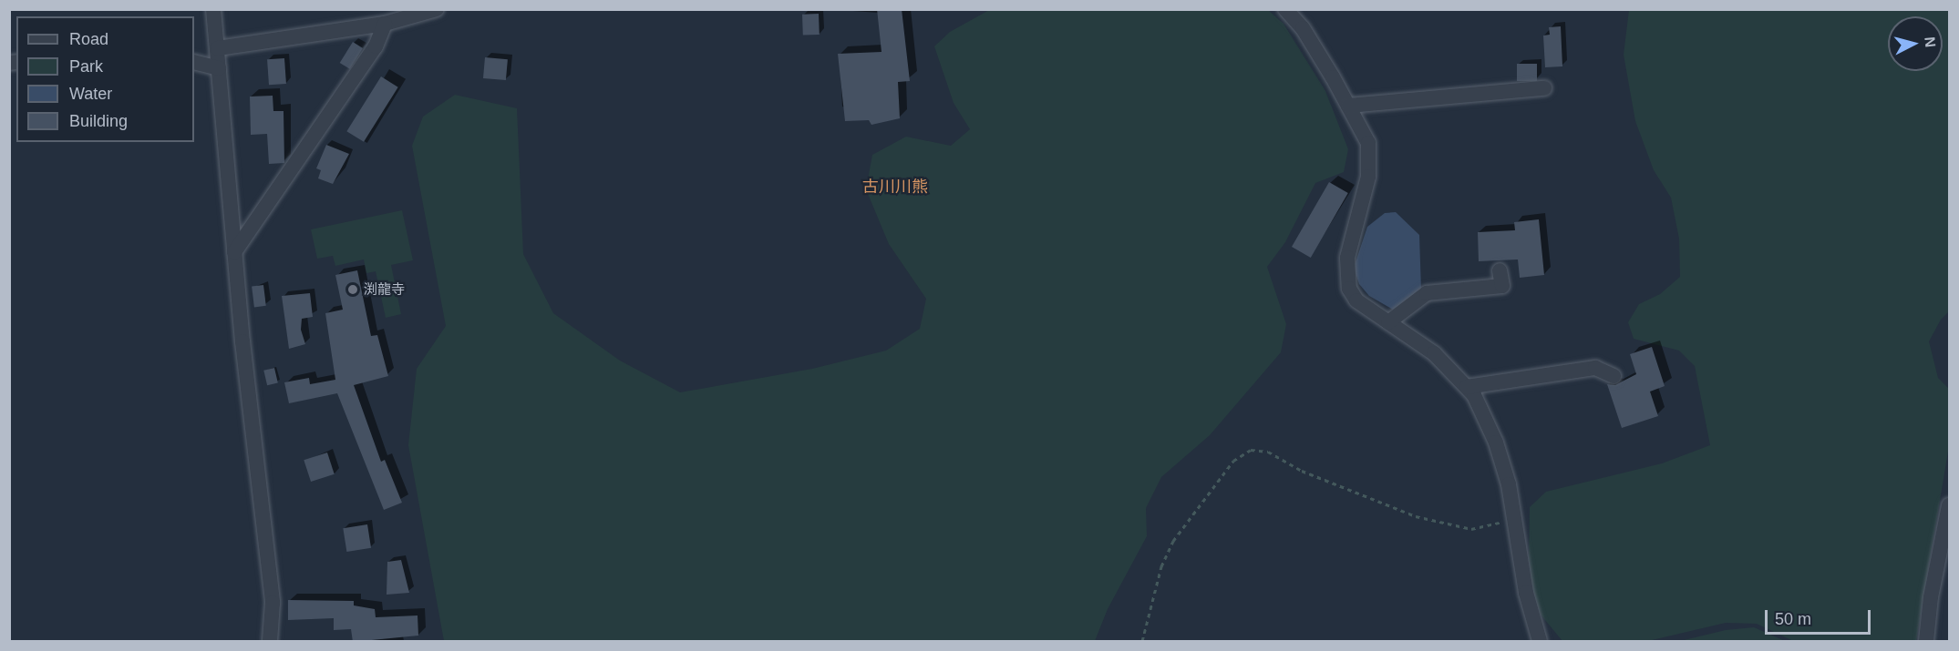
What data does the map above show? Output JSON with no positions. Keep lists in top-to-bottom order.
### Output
{
  "districts": ["古川川熊"],
  "places": ["渕龍寺"],
  "legend": [
    "Road",
    "Park",
    "Water",
    "Building"
  ],
  "scale_bar": "50 m",
  "north": "right"
}
